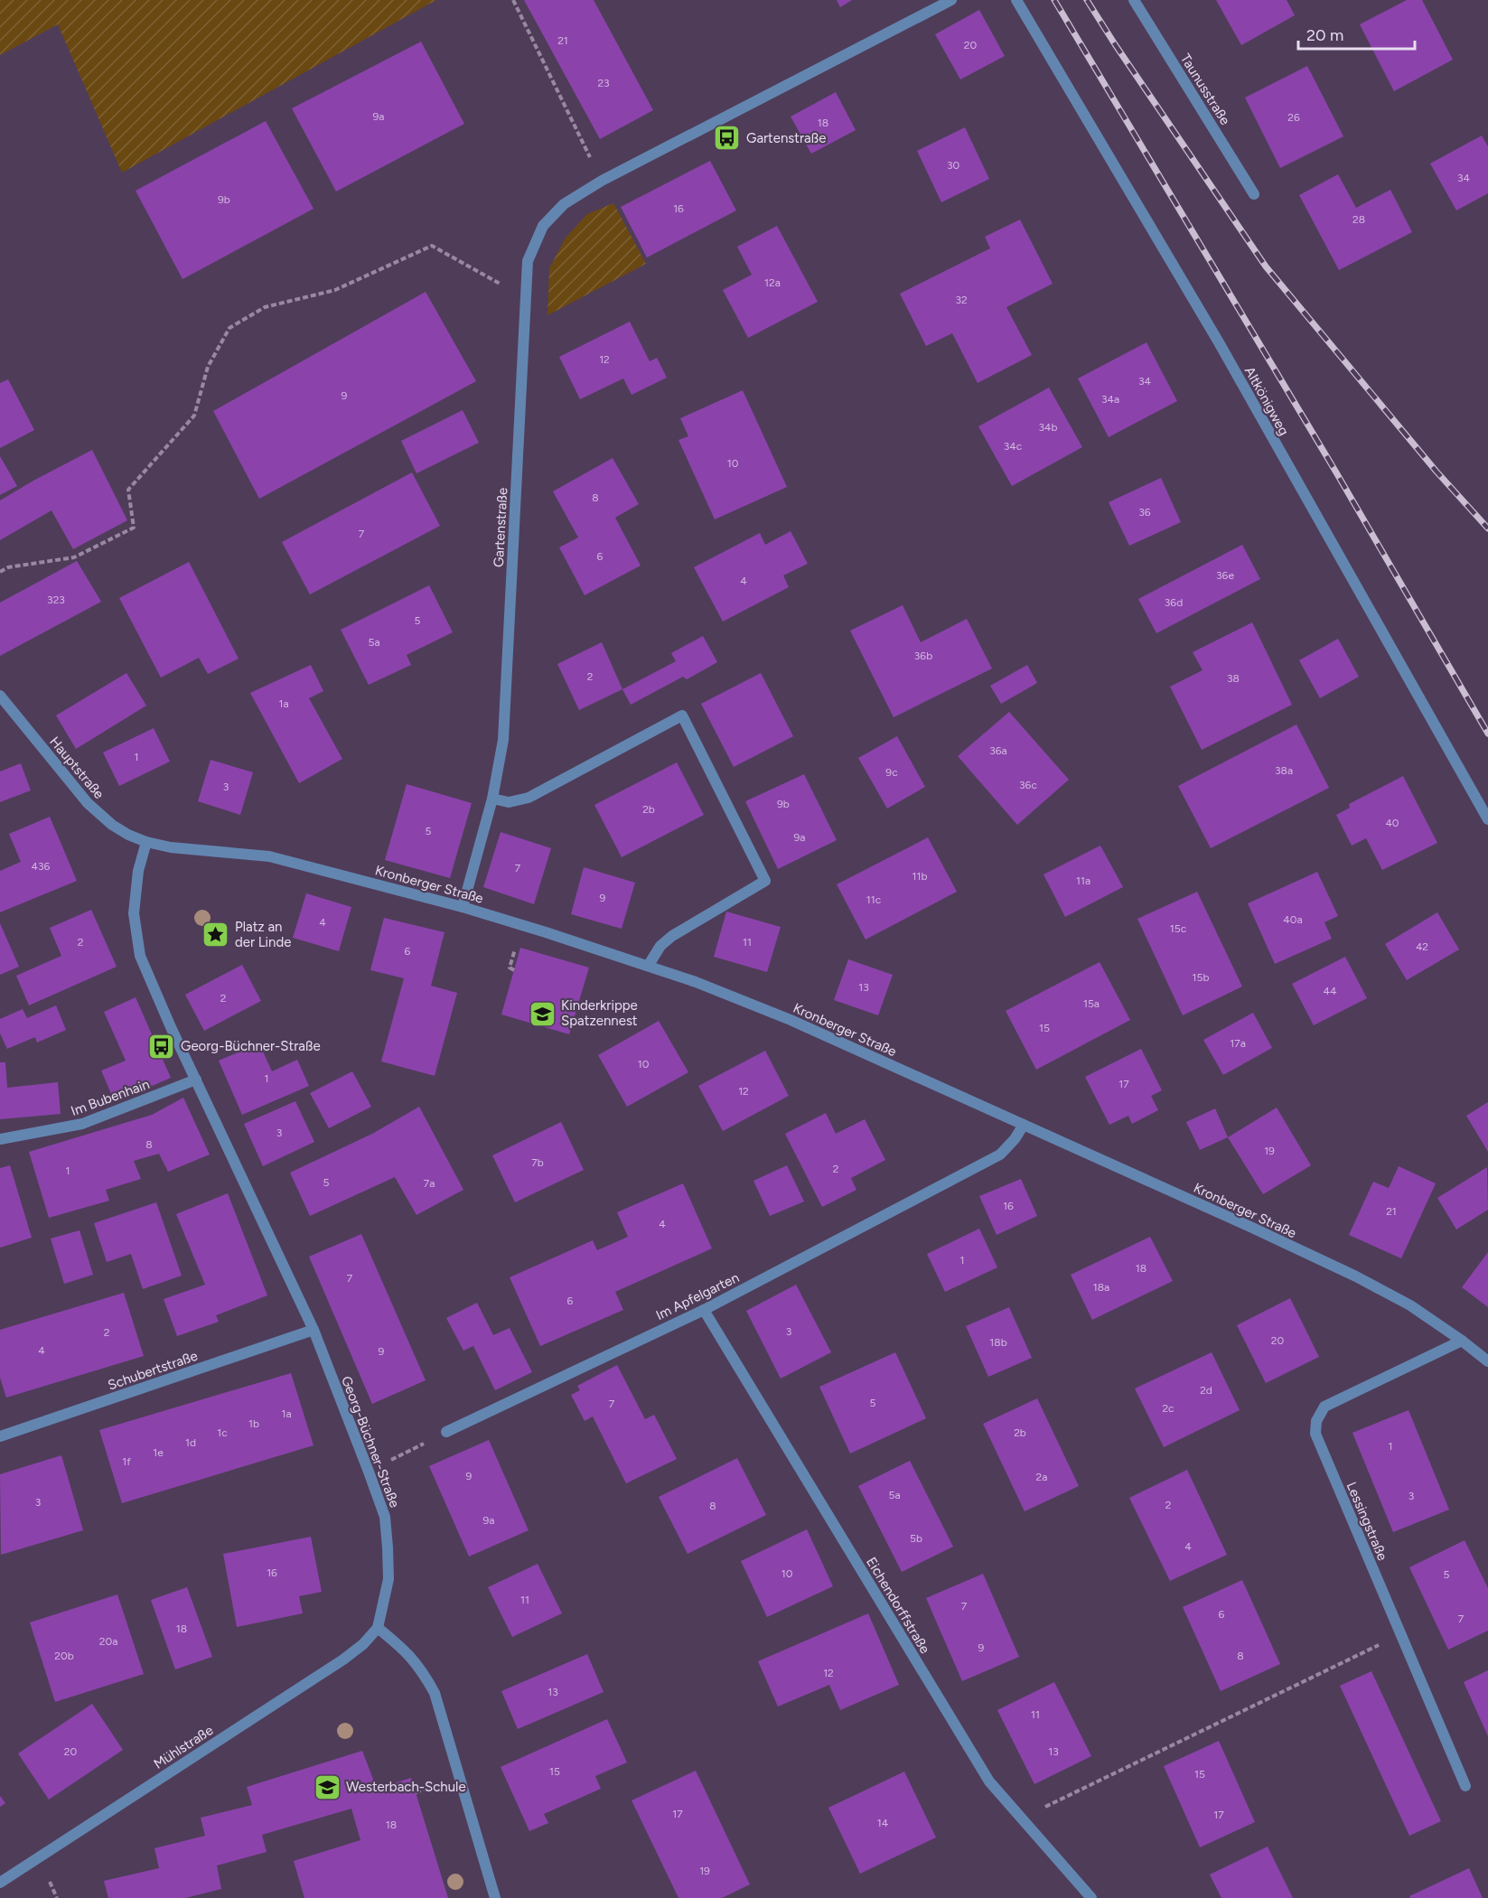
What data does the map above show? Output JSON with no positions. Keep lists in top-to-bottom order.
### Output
{
  "streets": {
    "street": [
      "Taunusstraße",
      "Altkönigweg",
      "Gartenstraße",
      "Hauptstraße",
      "Kronberger Straße",
      "Im Bubenhain",
      "Im Apfelgarten",
      "Schubertstraße",
      "Georg-Büchner-Straße",
      "Lessingstraße",
      "Eichendorffstraße",
      "Mühlstraße"
    ]
  },
  "crossings": [
    ["Gartenstraße", "Kronberger Straße"],
    ["Hauptstraße", "Kronberger Straße"],
    ["Hauptstraße", "Georg-Büchner-Straße"],
    ["Kronberger Straße", "Im Apfelgarten"],
    ["Kronberger Straße", "Georg-Büchner-Straße"],
    ["Kronberger Straße", "Lessingstraße"],
    ["Im Bubenhain", "Georg-Büchner-Straße"],
    ["Im Apfelgarten", "Eichendorffstraße"],
    ["Schubertstraße", "Georg-Büchner-Straße"],
    ["Georg-Büchner-Straße", "Mühlstraße"]
  ],
  "places": {
    "bus stop": ["Gartenstraße", "Georg-Büchner-Straße"],
    "place": ["Platz an der Linde"],
    "school or university": ["Kinderkrippe Spatzennest", "Westerbach-Schule"]
  },
  "house_numbers": [
    "21",
    "20",
    "23",
    "9a",
    "26",
    "18",
    "30",
    "34",
    "9b",
    "16",
    "28",
    "12a",
    "32",
    "12",
    "34",
    "9",
    "34a",
    "34b",
    "34c",
    "10",
    "8",
    "36",
    "7",
    "6",
    "36e",
    "4",
    "323",
    "36d",
    "5",
    "5a",
    "36b",
    "2",
    "38",
    "1a",
    "36a",
    "1",
    "38a",
    "9c",
    "36c",
    "3",
    "9b",
    "2b",
    "40",
    "5",
    "9a",
    "436",
    "7",
    "11b",
    "11a",
    "9",
    "11c",
    "40a",
    "4",
    "15c",
    "2",
    "11",
    "42",
    "6",
    "15b",
    "13",
    "44",
    "2",
    "15a",
    "15",
    "17a",
    "10",
    "1",
    "17",
    "12",
    "3",
    "8",
    "19",
    "7b",
    "2",
    "1",
    "5",
    "7a",
    "16",
    "21",
    "4",
    "1",
    "18",
    "7",
    "18a",
    "6",
    "3",
    "2",
    "20",
    "18b",
    "4",
    "9",
    "2d",
    "5",
    "7",
    "2c",
    "1a",
    "1b",
    "1c",
    "2b",
    "1d",
    "1",
    "1e",
    "1f",
    "9",
    "2a",
    "5a",
    "3",
    "3",
    "2",
    "8",
    "9a",
    "5b",
    "4",
    "16",
    "10",
    "5",
    "11",
    "7",
    "6",
    "7",
    "18",
    "20a",
    "9",
    "20b",
    "8",
    "12",
    "13",
    "11",
    "20",
    "13",
    "15",
    "15",
    "17",
    "17",
    "14",
    "18",
    "19"
  ],
  "scale_bar": "20 m"
}
